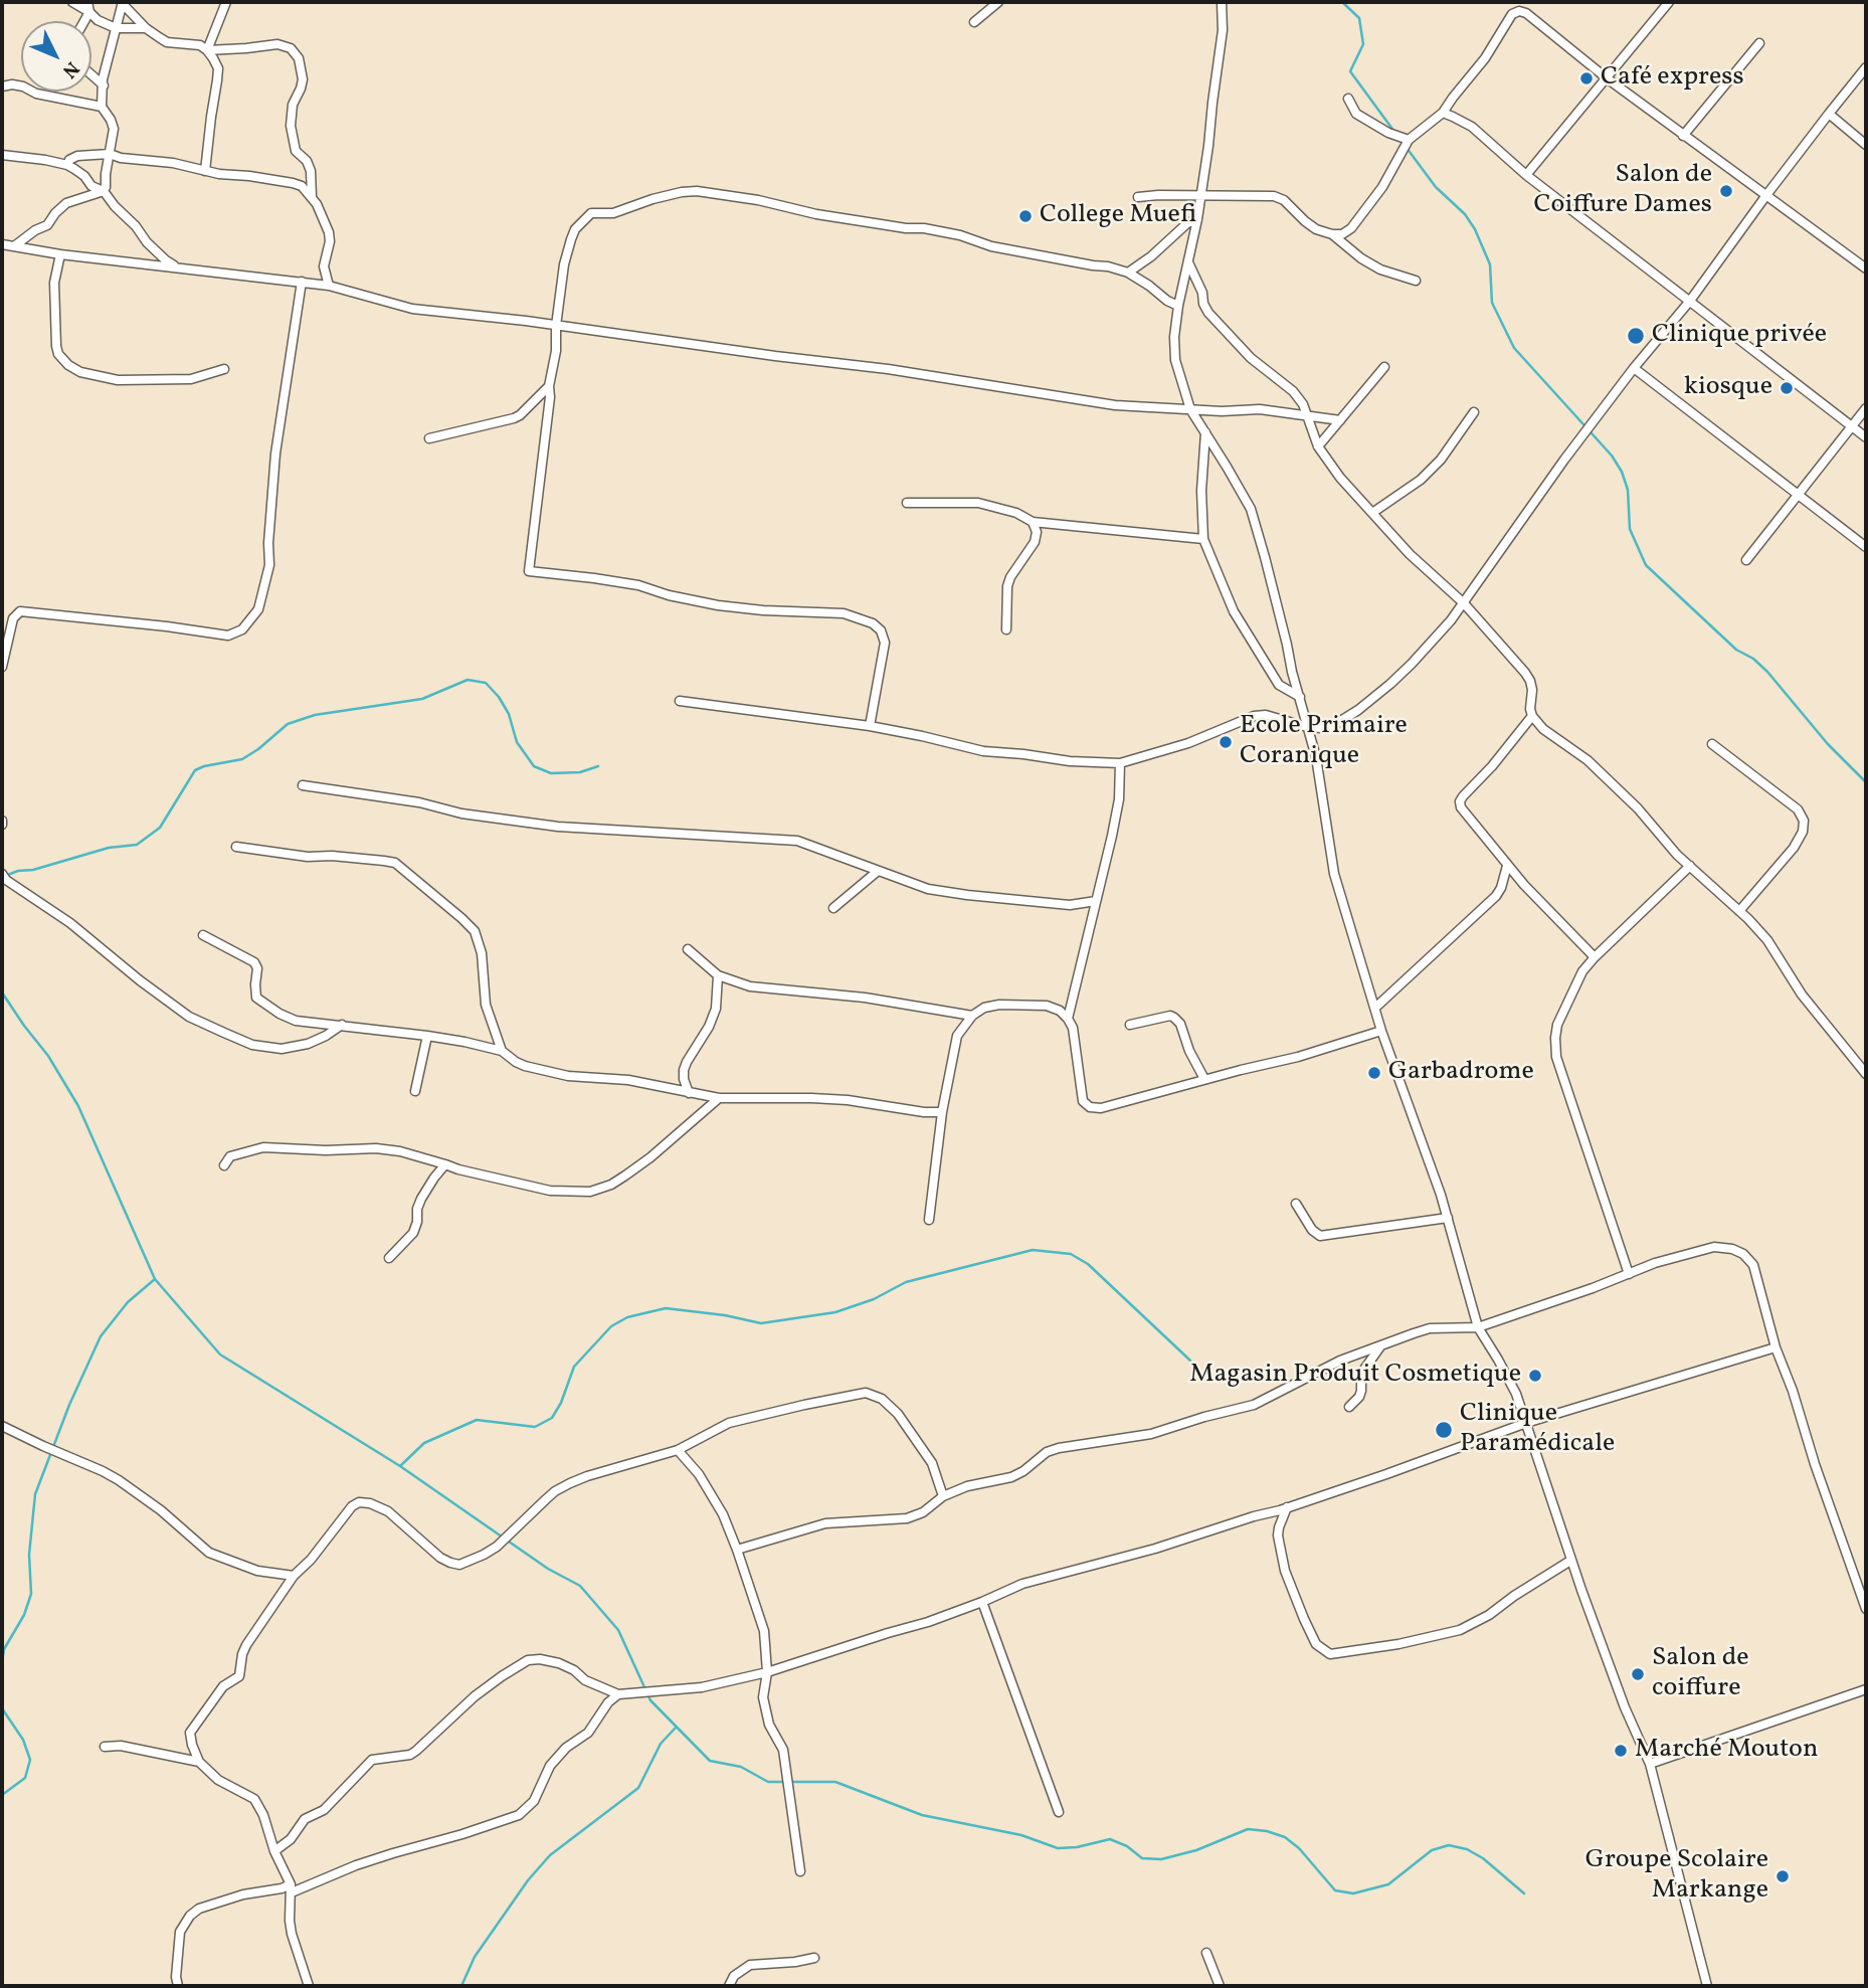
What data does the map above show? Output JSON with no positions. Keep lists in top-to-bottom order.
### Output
{
  "places": [
    "Café express",
    "Salon de Coiffure Dames",
    "College Muefi",
    "Clinique privée",
    "kiosque",
    "Ecole Primaire Coranique",
    "Garbadrome",
    "Magasin Produit Cosmetique",
    "Clinique Paramédicale",
    "Salon de coiffure",
    "Marché Mouton",
    "Groupe Scolaire Markange"
  ],
  "north": "bottom right"
}
